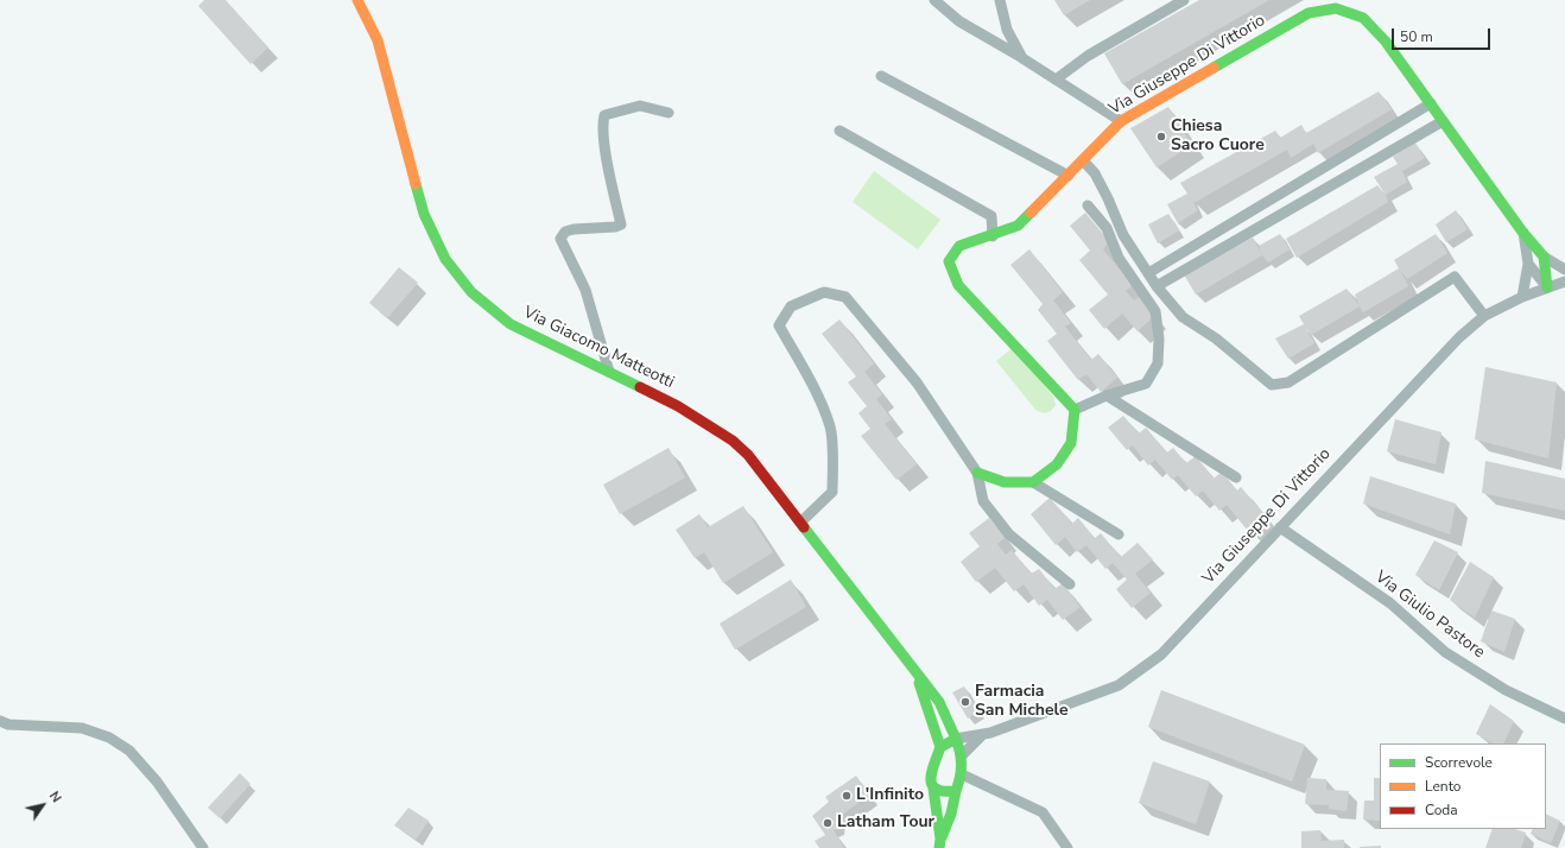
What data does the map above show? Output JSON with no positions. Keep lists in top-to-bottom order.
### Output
{
  "streets": {
    "street": ["Via Giuseppe Di Vittorio", "Via Giacomo Matteotti", "Via Giulio Pastore"]
  },
  "crossings": [
    ["Via Giuseppe Di Vittorio", "Via Giacomo Matteotti"],
    ["Via Giuseppe Di Vittorio", "Via Giulio Pastore"]
  ],
  "places": [
    "Chiesa Sacro Cuore",
    "Farmacia San Michele",
    "L'Infinito",
    "Latham Tour"
  ],
  "legend": ["Scorrevole", "Lento", "Coda"],
  "scale_bar": "50 m",
  "north": "top right"
}
